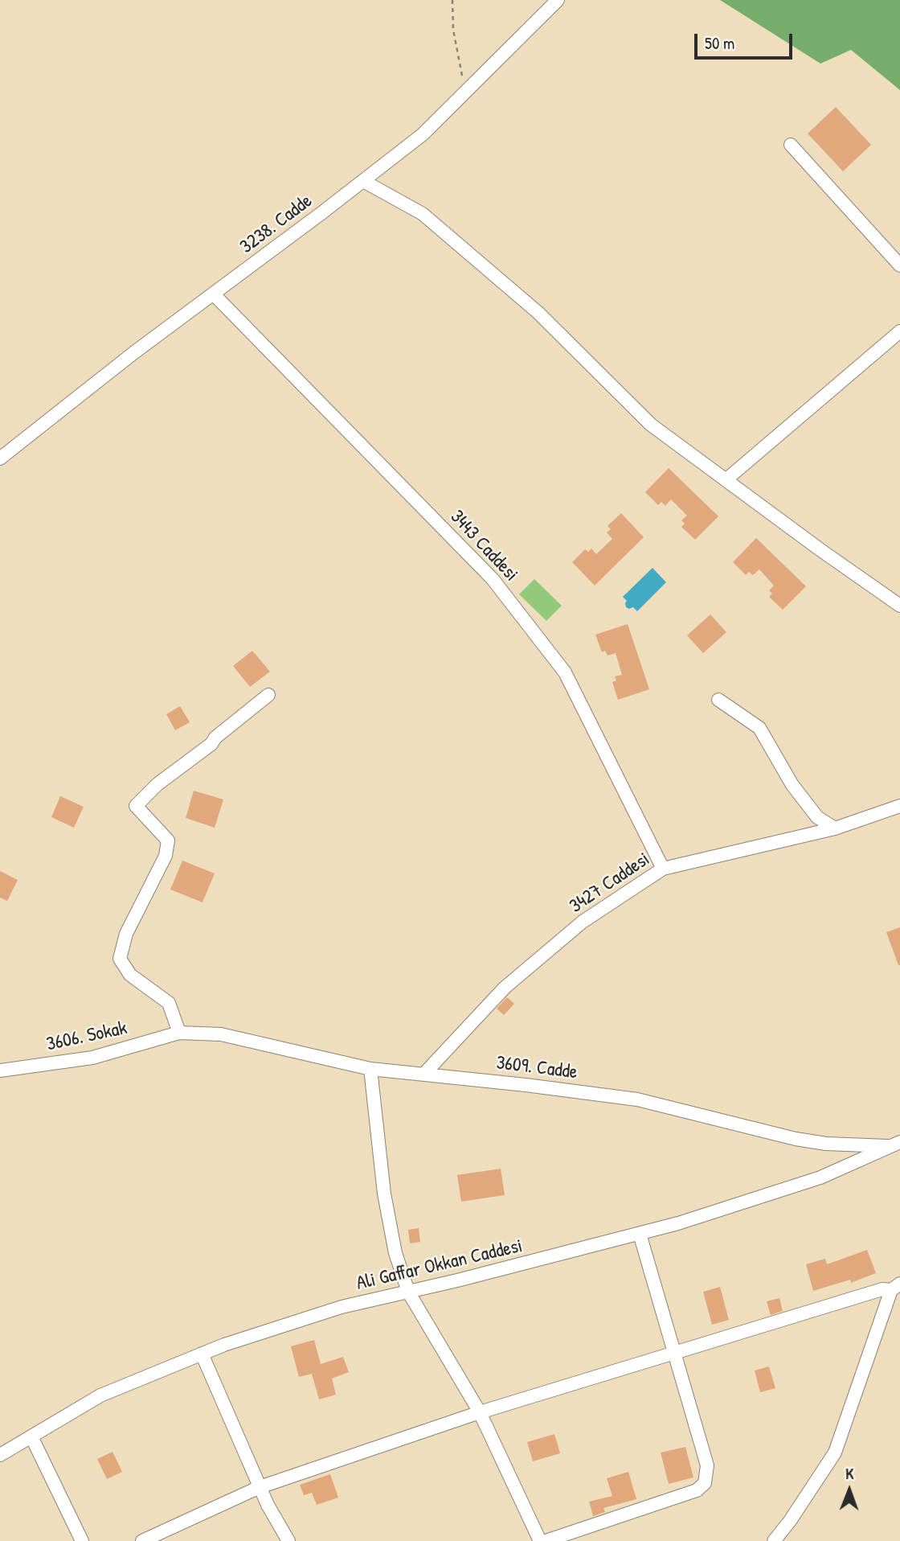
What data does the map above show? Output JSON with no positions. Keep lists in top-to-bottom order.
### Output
{
  "streets": {
    "street": [
      "3238. Cadde",
      "3443 Caddesi",
      "3427 Caddesi",
      "3606. Sokak",
      "3609. Cadde",
      "Ali Gaffar Okkan Caddesi"
    ]
  },
  "crossings": [
    ["3238. Cadde", "3443 Caddesi"],
    ["3443 Caddesi", "3427 Caddesi"],
    ["3427 Caddesi", "3609. Cadde"],
    ["3606. Sokak", "3609. Cadde"],
    ["3609. Cadde", "Ali Gaffar Okkan Caddesi"]
  ],
  "scale_bar": "50 m",
  "north": "top"
}
